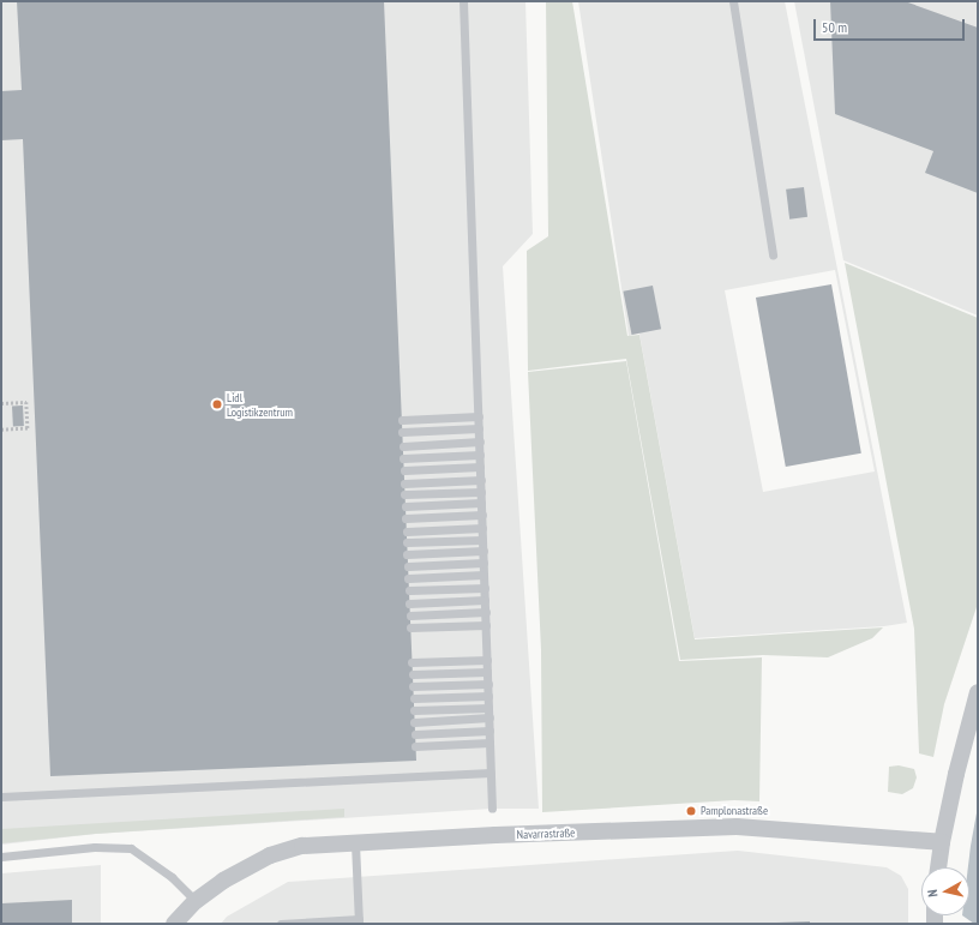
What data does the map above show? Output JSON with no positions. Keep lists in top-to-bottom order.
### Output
{
  "streets": {
    "street": ["Navarrastraße"]
  },
  "places": ["Lidl Logistikzentrum", "Pamplonastraße"],
  "scale_bar": "50 m",
  "north": "left"
}
